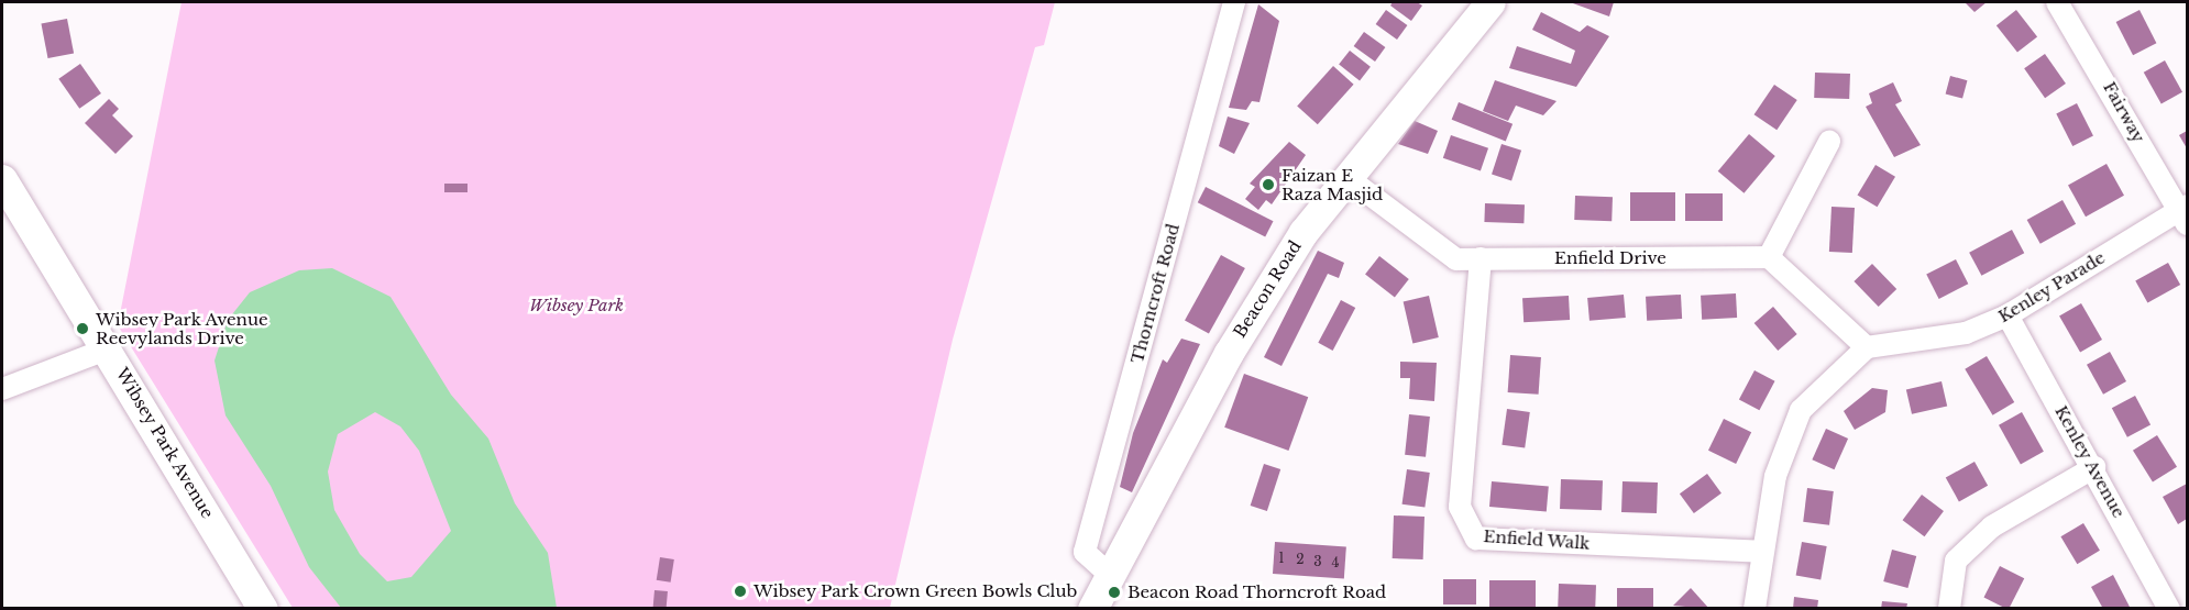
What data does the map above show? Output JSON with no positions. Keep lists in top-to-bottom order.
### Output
{
  "streets": {
    "main road": ["Beacon Road", "Wibsey Park Avenue"],
    "street": [
      "Fairway",
      "Enfield Drive",
      "Kenley Parade",
      "Thorncroft Road",
      "Kenley Avenue",
      "Enfield Walk"
    ]
  },
  "crossings": [
    ["Fairway", "Kenley Parade"],
    ["Enfield Drive", "Beacon Road"],
    ["Enfield Drive", "Enfield Walk"],
    ["Kenley Parade", "Kenley Avenue"],
    ["Beacon Road", "Thorncroft Road"]
  ],
  "parks": ["Wibsey Park"],
  "places": [
    "Faizan E Raza Masjid",
    "Wibsey Park Avenue Reevylands Drive",
    "Wibsey Park Crown Green Bowls Club",
    "Beacon Road Thorncroft Road"
  ],
  "house_numbers": [
    "1",
    "2",
    "3",
    "4"
  ]
}
